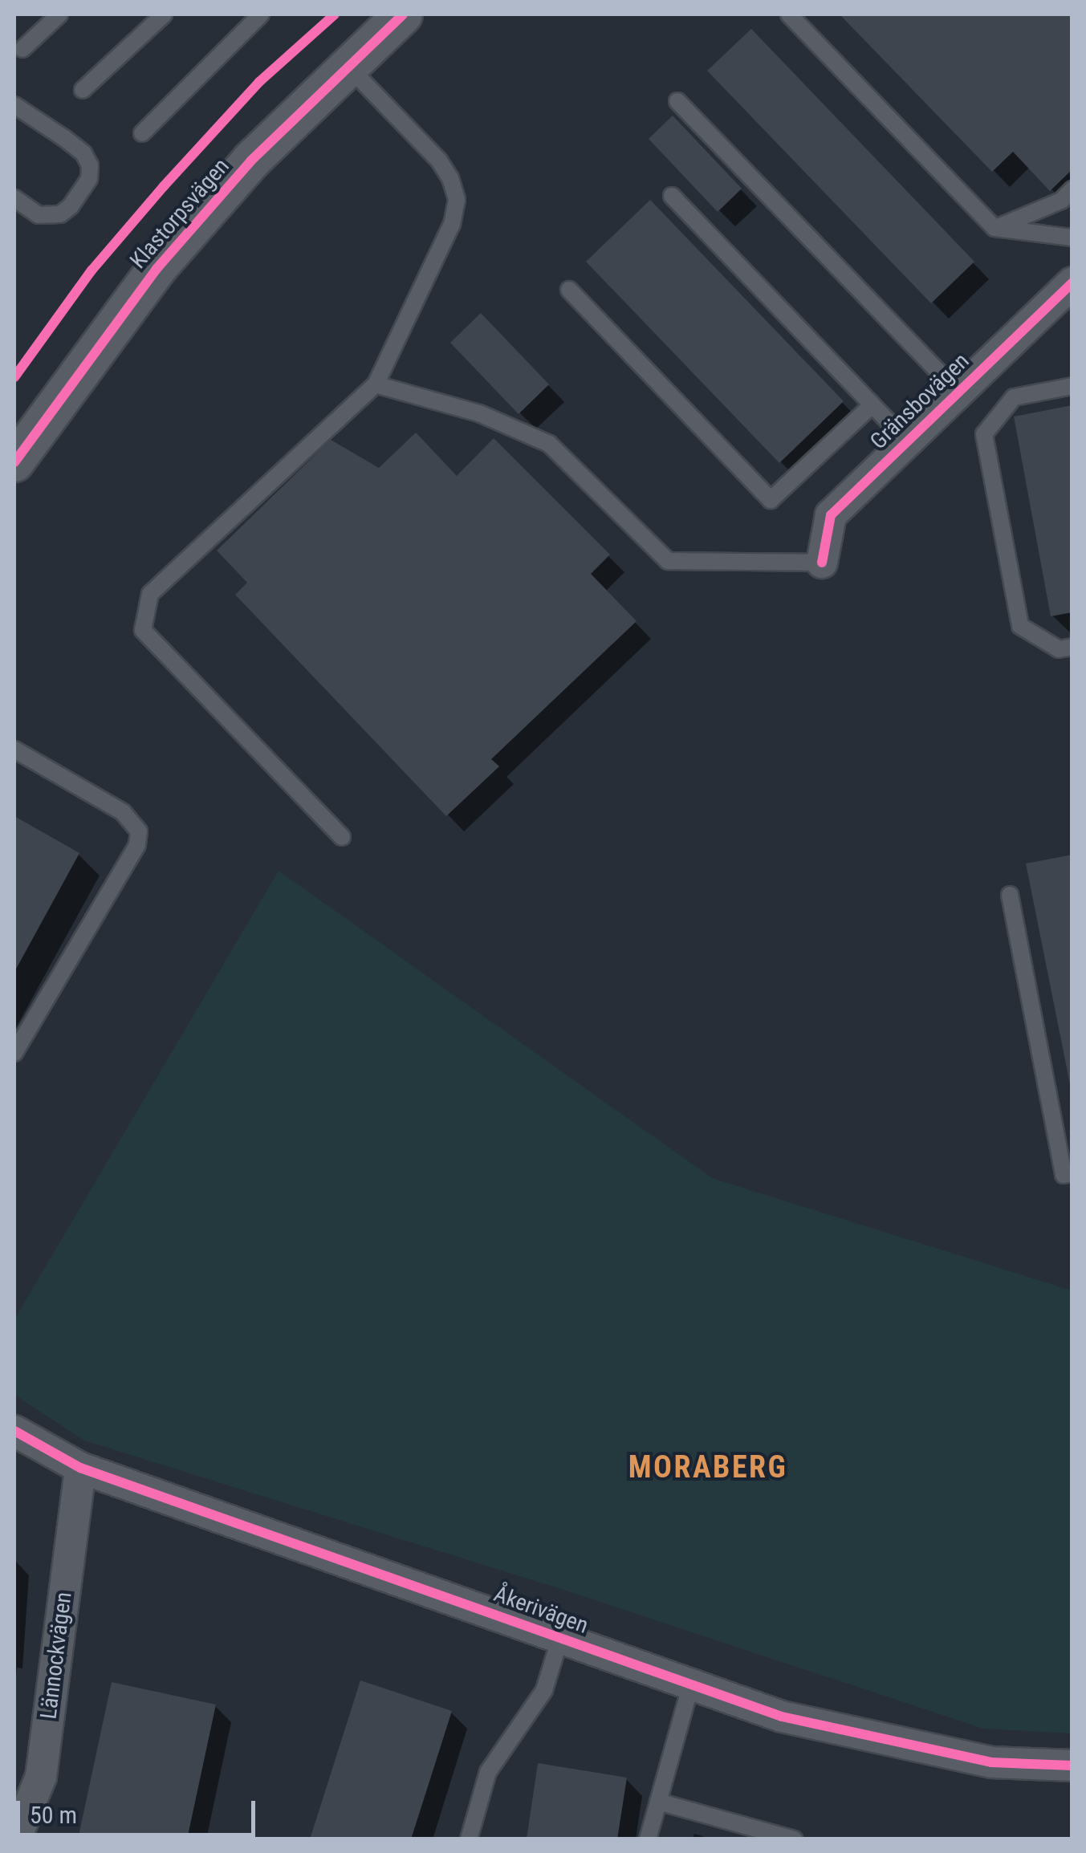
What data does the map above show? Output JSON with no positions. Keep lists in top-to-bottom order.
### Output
{
  "streets": {
    "street": [
      "Klastorpsvägen",
      "Gränsbovägen",
      "Åkerivägen",
      "Lännockvägen"
    ]
  },
  "crossings": [
    ["Åkerivägen", "Lännockvägen"]
  ],
  "districts": ["MORABERG"],
  "scale_bar": "50 m"
}
